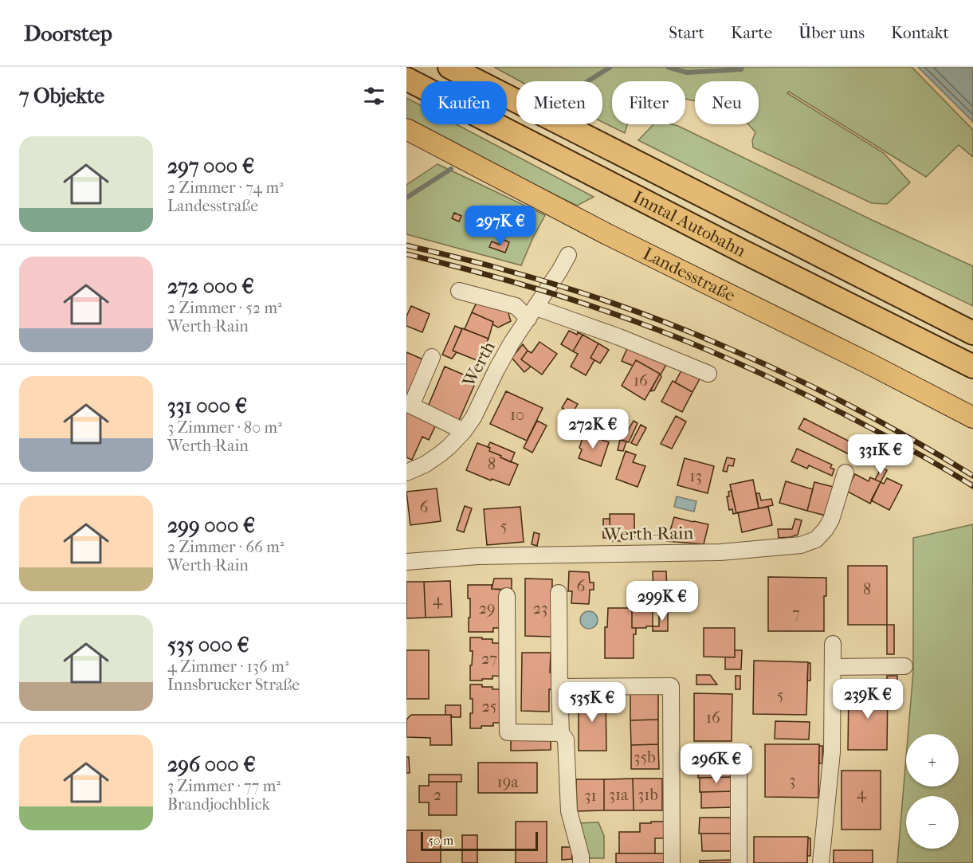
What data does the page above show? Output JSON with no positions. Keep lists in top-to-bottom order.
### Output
{
  "streets": {
    "highway": ["Inntal Autobahn"],
    "main road": ["Landesstraße"],
    "street": ["Werth", "Werth-Rain"]
  },
  "house_numbers": [
    "16",
    "10",
    "8",
    "13",
    "6",
    "5",
    "6",
    "8",
    "4",
    "29",
    "23",
    "7",
    "27",
    "5",
    "25",
    "16",
    "35b",
    "3",
    "19a",
    "4",
    "2",
    "31a",
    "31b",
    "31"
  ],
  "scale_bar": "50 m",
  "page": {
    "header": "Doorstep",
    "nav": [
      "Start",
      "Karte",
      "Über uns",
      "Kontakt"
    ],
    "heading": "7 Objekte",
    "chip": [
      "Kaufen",
      "Mieten",
      "Filter",
      "Neu"
    ],
    "list": [
      {
        "name": "297 000 €",
        "note": "2 Zimmer · 74 m² · Landesstraße"
      },
      {
        "name": "272 000 €",
        "note": "2 Zimmer · 52 m² · Werth-Rain"
      },
      {
        "name": "331 000 €",
        "note": "3 Zimmer · 80 m² · Werth-Rain"
      },
      {
        "name": "299 000 €",
        "note": "2 Zimmer · 66 m² · Werth-Rain"
      },
      {
        "name": "535 000 €",
        "note": "4 Zimmer · 136 m² · Innsbrucker Straße"
      },
      {
        "name": "296 000 €",
        "note": "3 Zimmer · 77 m² · Brandjochblick"
      }
    ],
    "price": [
      "297K €",
      "272K €",
      "331K €",
      "299K €",
      "239K €",
      "535K €",
      "296K €"
    ],
    "map_buttons": ["+", "−"],
    "scale": "50 m"
  }
}
